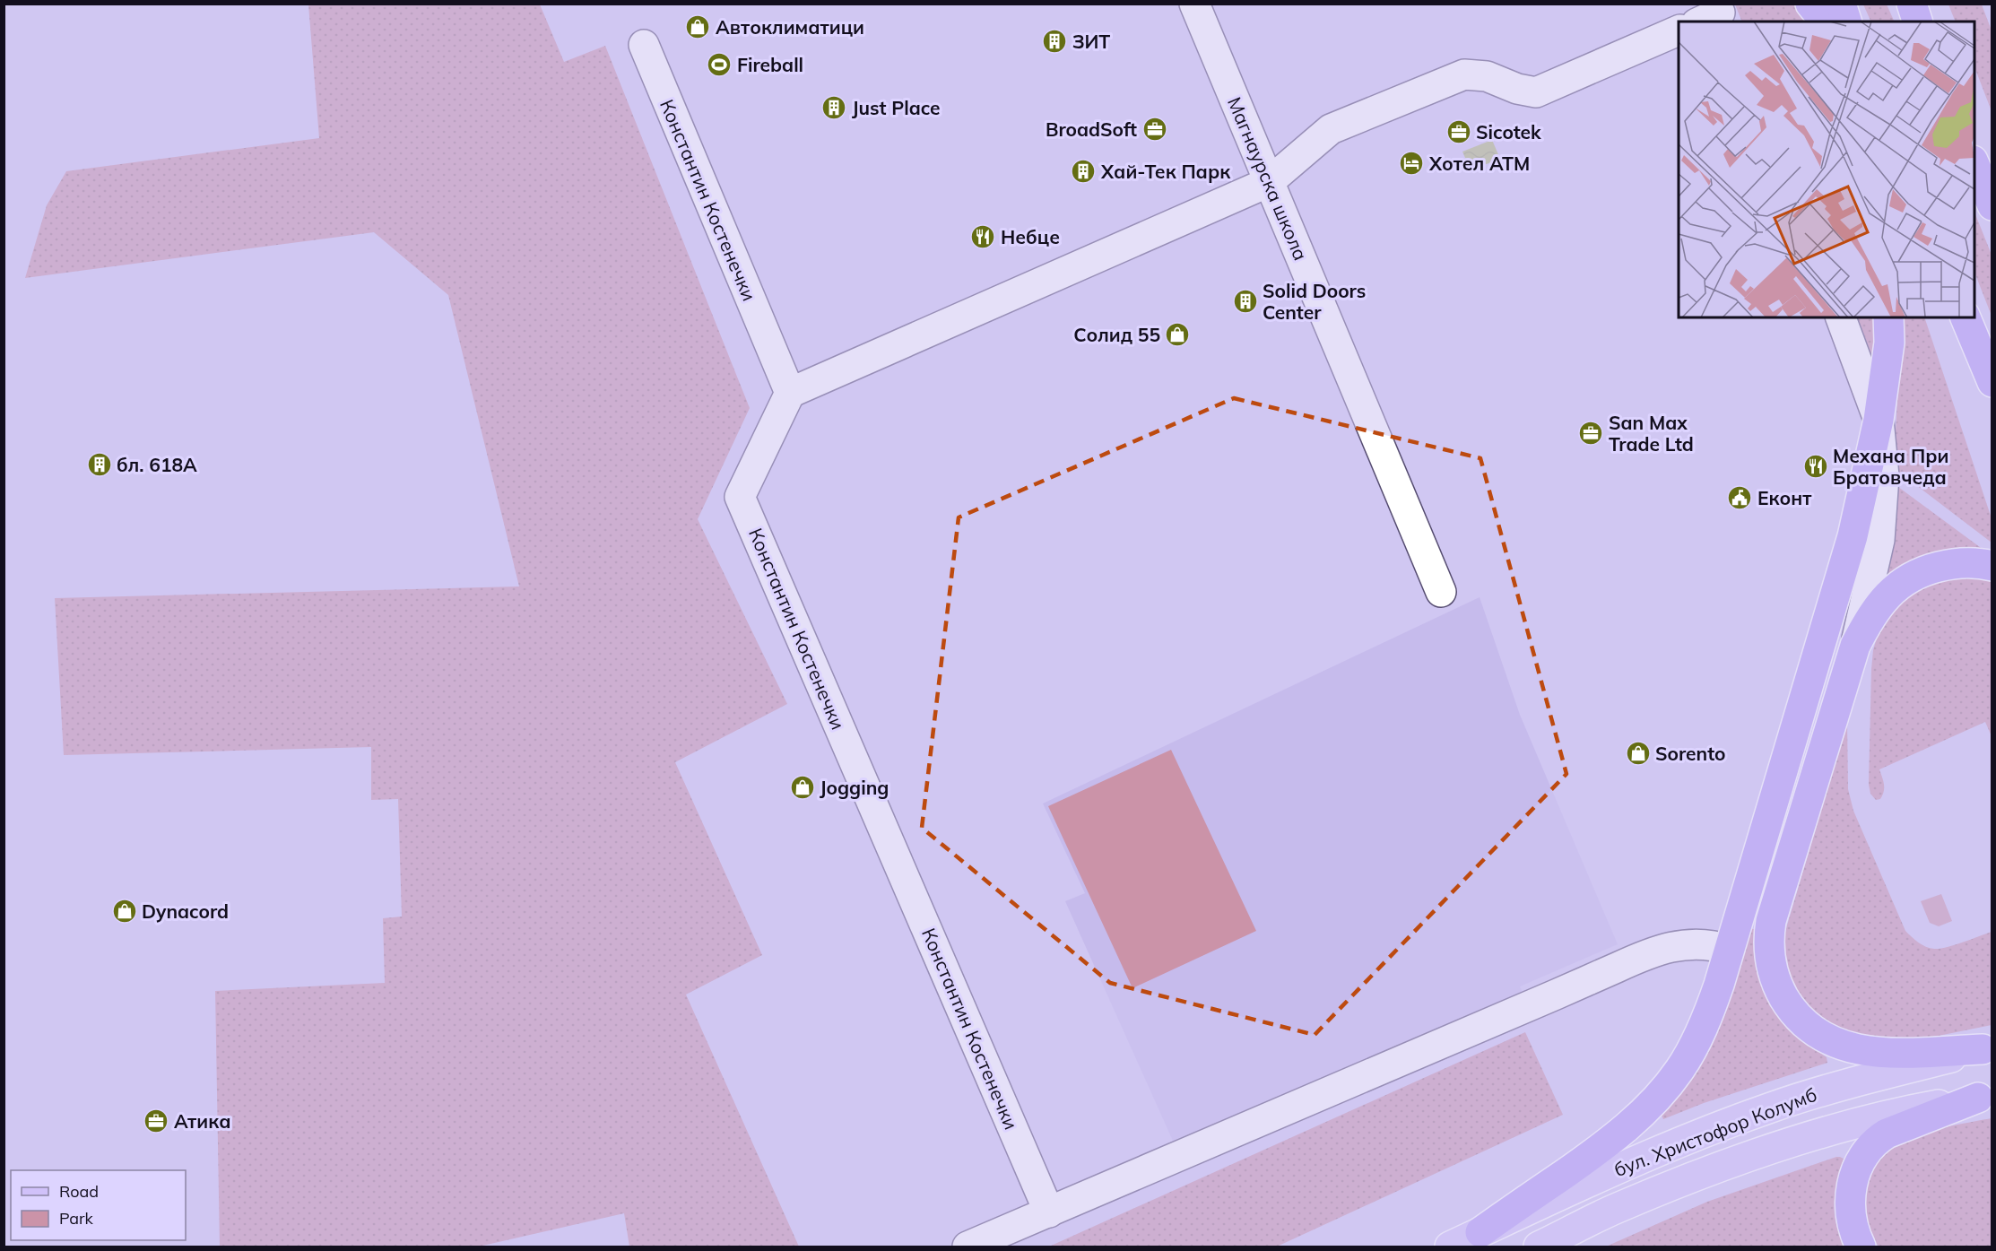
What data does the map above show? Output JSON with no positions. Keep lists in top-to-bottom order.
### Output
{
  "streets": {
    "main road": ["бул. Христофор Колумб"],
    "street": ["Магнаурска школа", "Константин Костенечки"]
  },
  "places": {
    "shop": [
      "Автоклиматици",
      "Солид 55",
      "Sorento",
      "Jogging",
      "Dynacord"
    ],
    "building": [
      "ЗИТ",
      "Just Place",
      "Хай-Тек Парк",
      "Solid Doors Center",
      "бл. 618А"
    ],
    "sports": ["Fireball"],
    "office": [
      "BroadSoft",
      "Sicotek",
      "San Max Trade Ltd",
      "Атика"
    ],
    "hotel": ["Хотел АТМ"],
    "restaurant": ["Небце", "Механа При Братовчеда"],
    "public building": ["Еконт"]
  },
  "legend": ["Road", "Park"]
}
